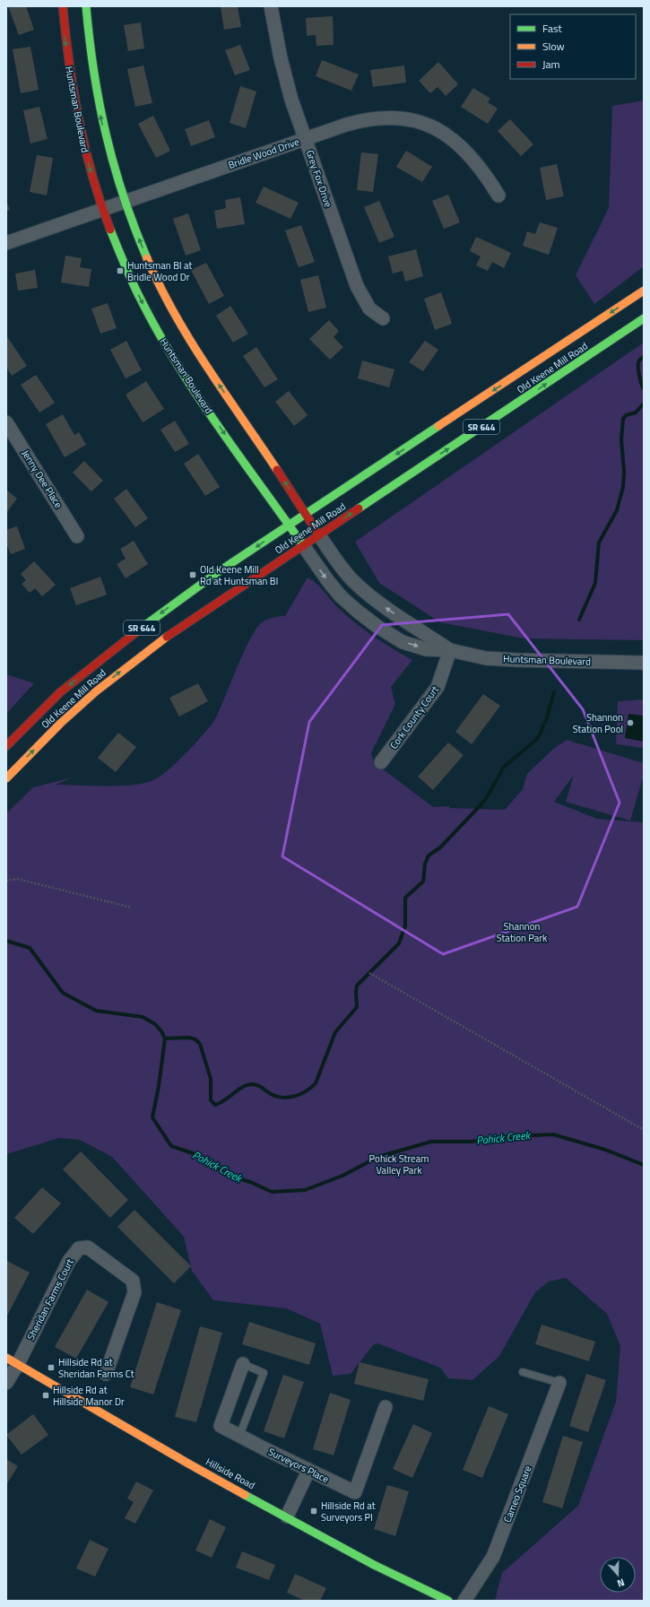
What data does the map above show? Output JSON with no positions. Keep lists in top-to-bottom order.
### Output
{
  "streets": {
    "street": [
      "Huntsman Boulevard",
      "Bridle Wood Drive",
      "Grey Fox Drive",
      "Old Keene Mill Road",
      "SR 644",
      "Jenny Dee Place",
      "Cork County Court",
      "Sheridan Farms Court",
      "Surveyors Place",
      "Hillside Road",
      "Cameo Square"
    ]
  },
  "crossings": [
    ["Huntsman Boulevard", "Bridle Wood Drive"],
    ["Huntsman Boulevard", "Old Keene Mill Road"],
    ["Huntsman Boulevard", "Cork County Court"],
    ["Bridle Wood Drive", "Grey Fox Drive"],
    ["Sheridan Farms Court", "Hillside Road"]
  ],
  "water": ["Pohick Creek"],
  "parks": ["Shannon Station Park", "Pohick Stream Valley Park"],
  "places": {
    "transit": [
      "Huntsman Bl at Bridle Wood Dr",
      "Old Keene Mill Rd at Huntsman Bl",
      "Hillside Rd at Sheridan Farms Ct",
      "Hillside Rd at Hillside Manor Dr",
      "Hillside Rd at Surveyors Pl"
    ],
    "other": ["Shannon Station Pool"]
  },
  "legend": ["Fast", "Slow", "Jam"],
  "north": "bottom"
}
